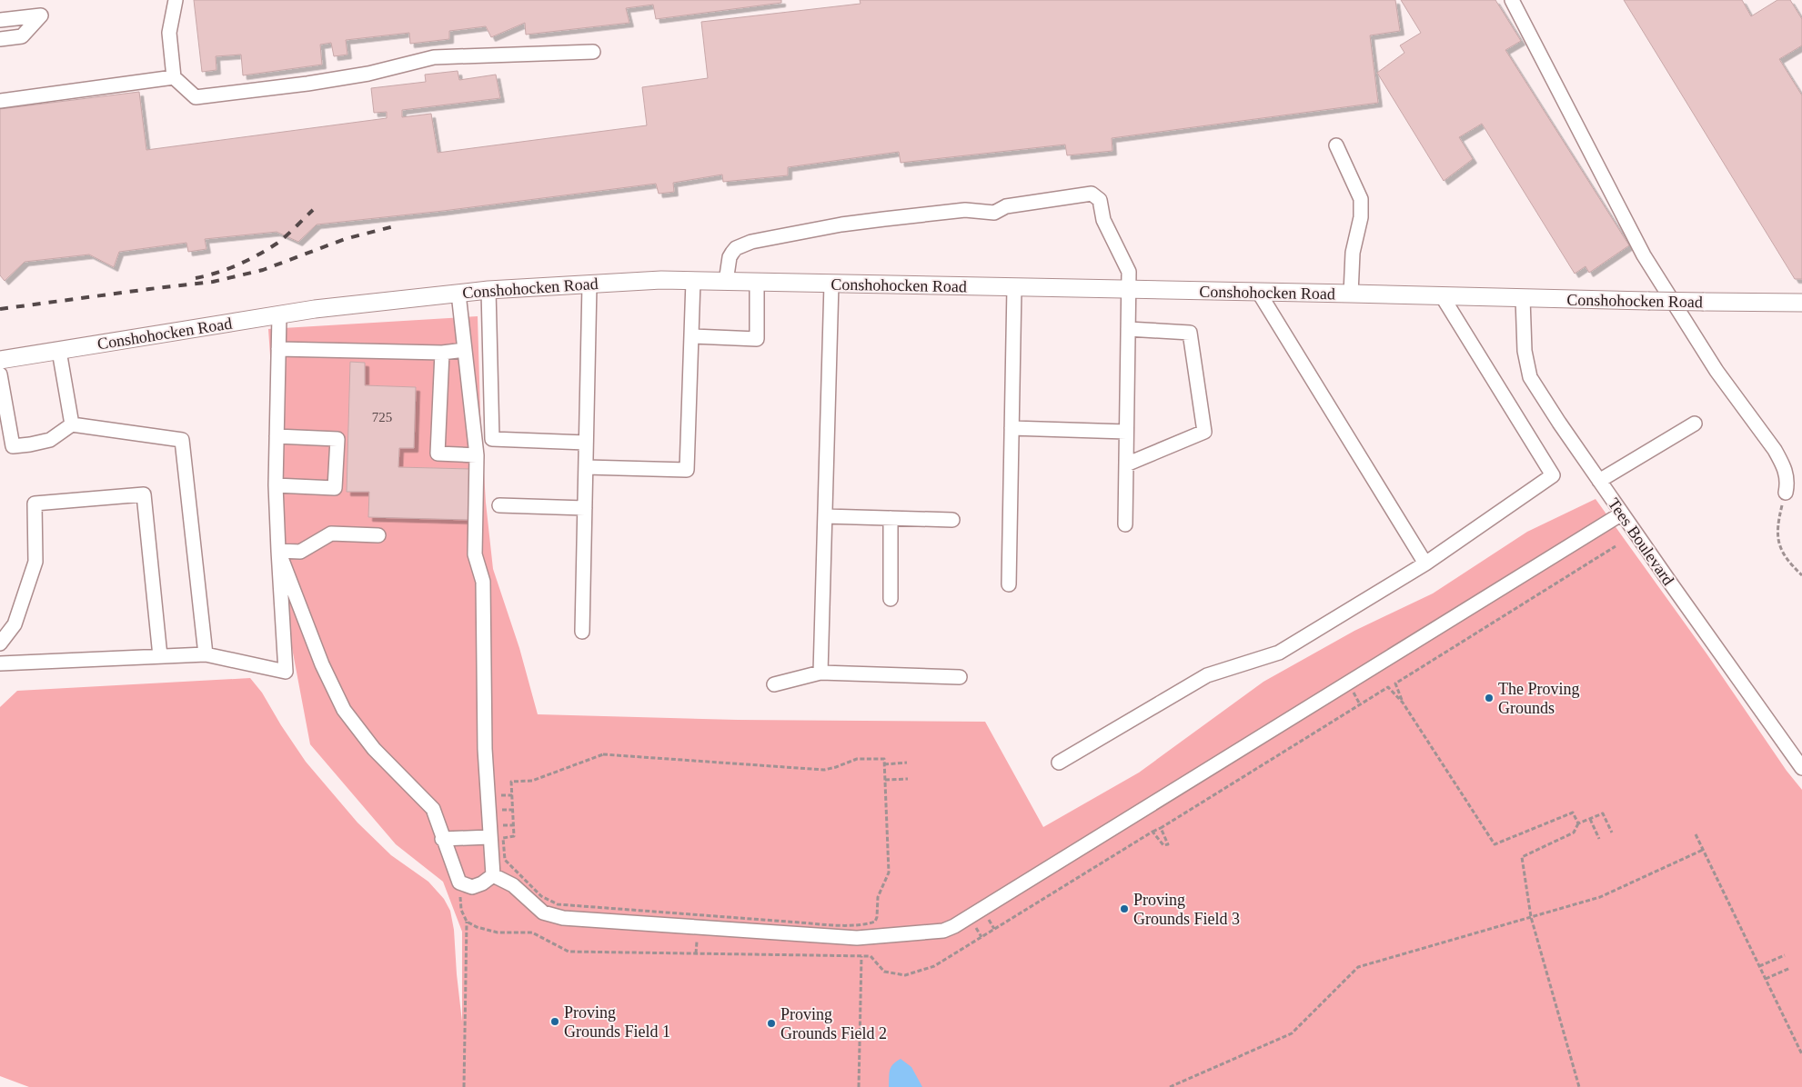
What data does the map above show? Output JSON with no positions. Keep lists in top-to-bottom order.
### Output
{
  "streets": {
    "main road": ["Conshohocken Road"],
    "lane": ["Tees Boulevard"]
  },
  "crossings": [
    ["Conshohocken Road", "Tees Boulevard"]
  ],
  "places": [
    "The Proving Grounds",
    "Proving Grounds Field 3",
    "Proving Grounds Field 1",
    "Proving Grounds Field 2"
  ],
  "house_numbers": ["725"]
}
